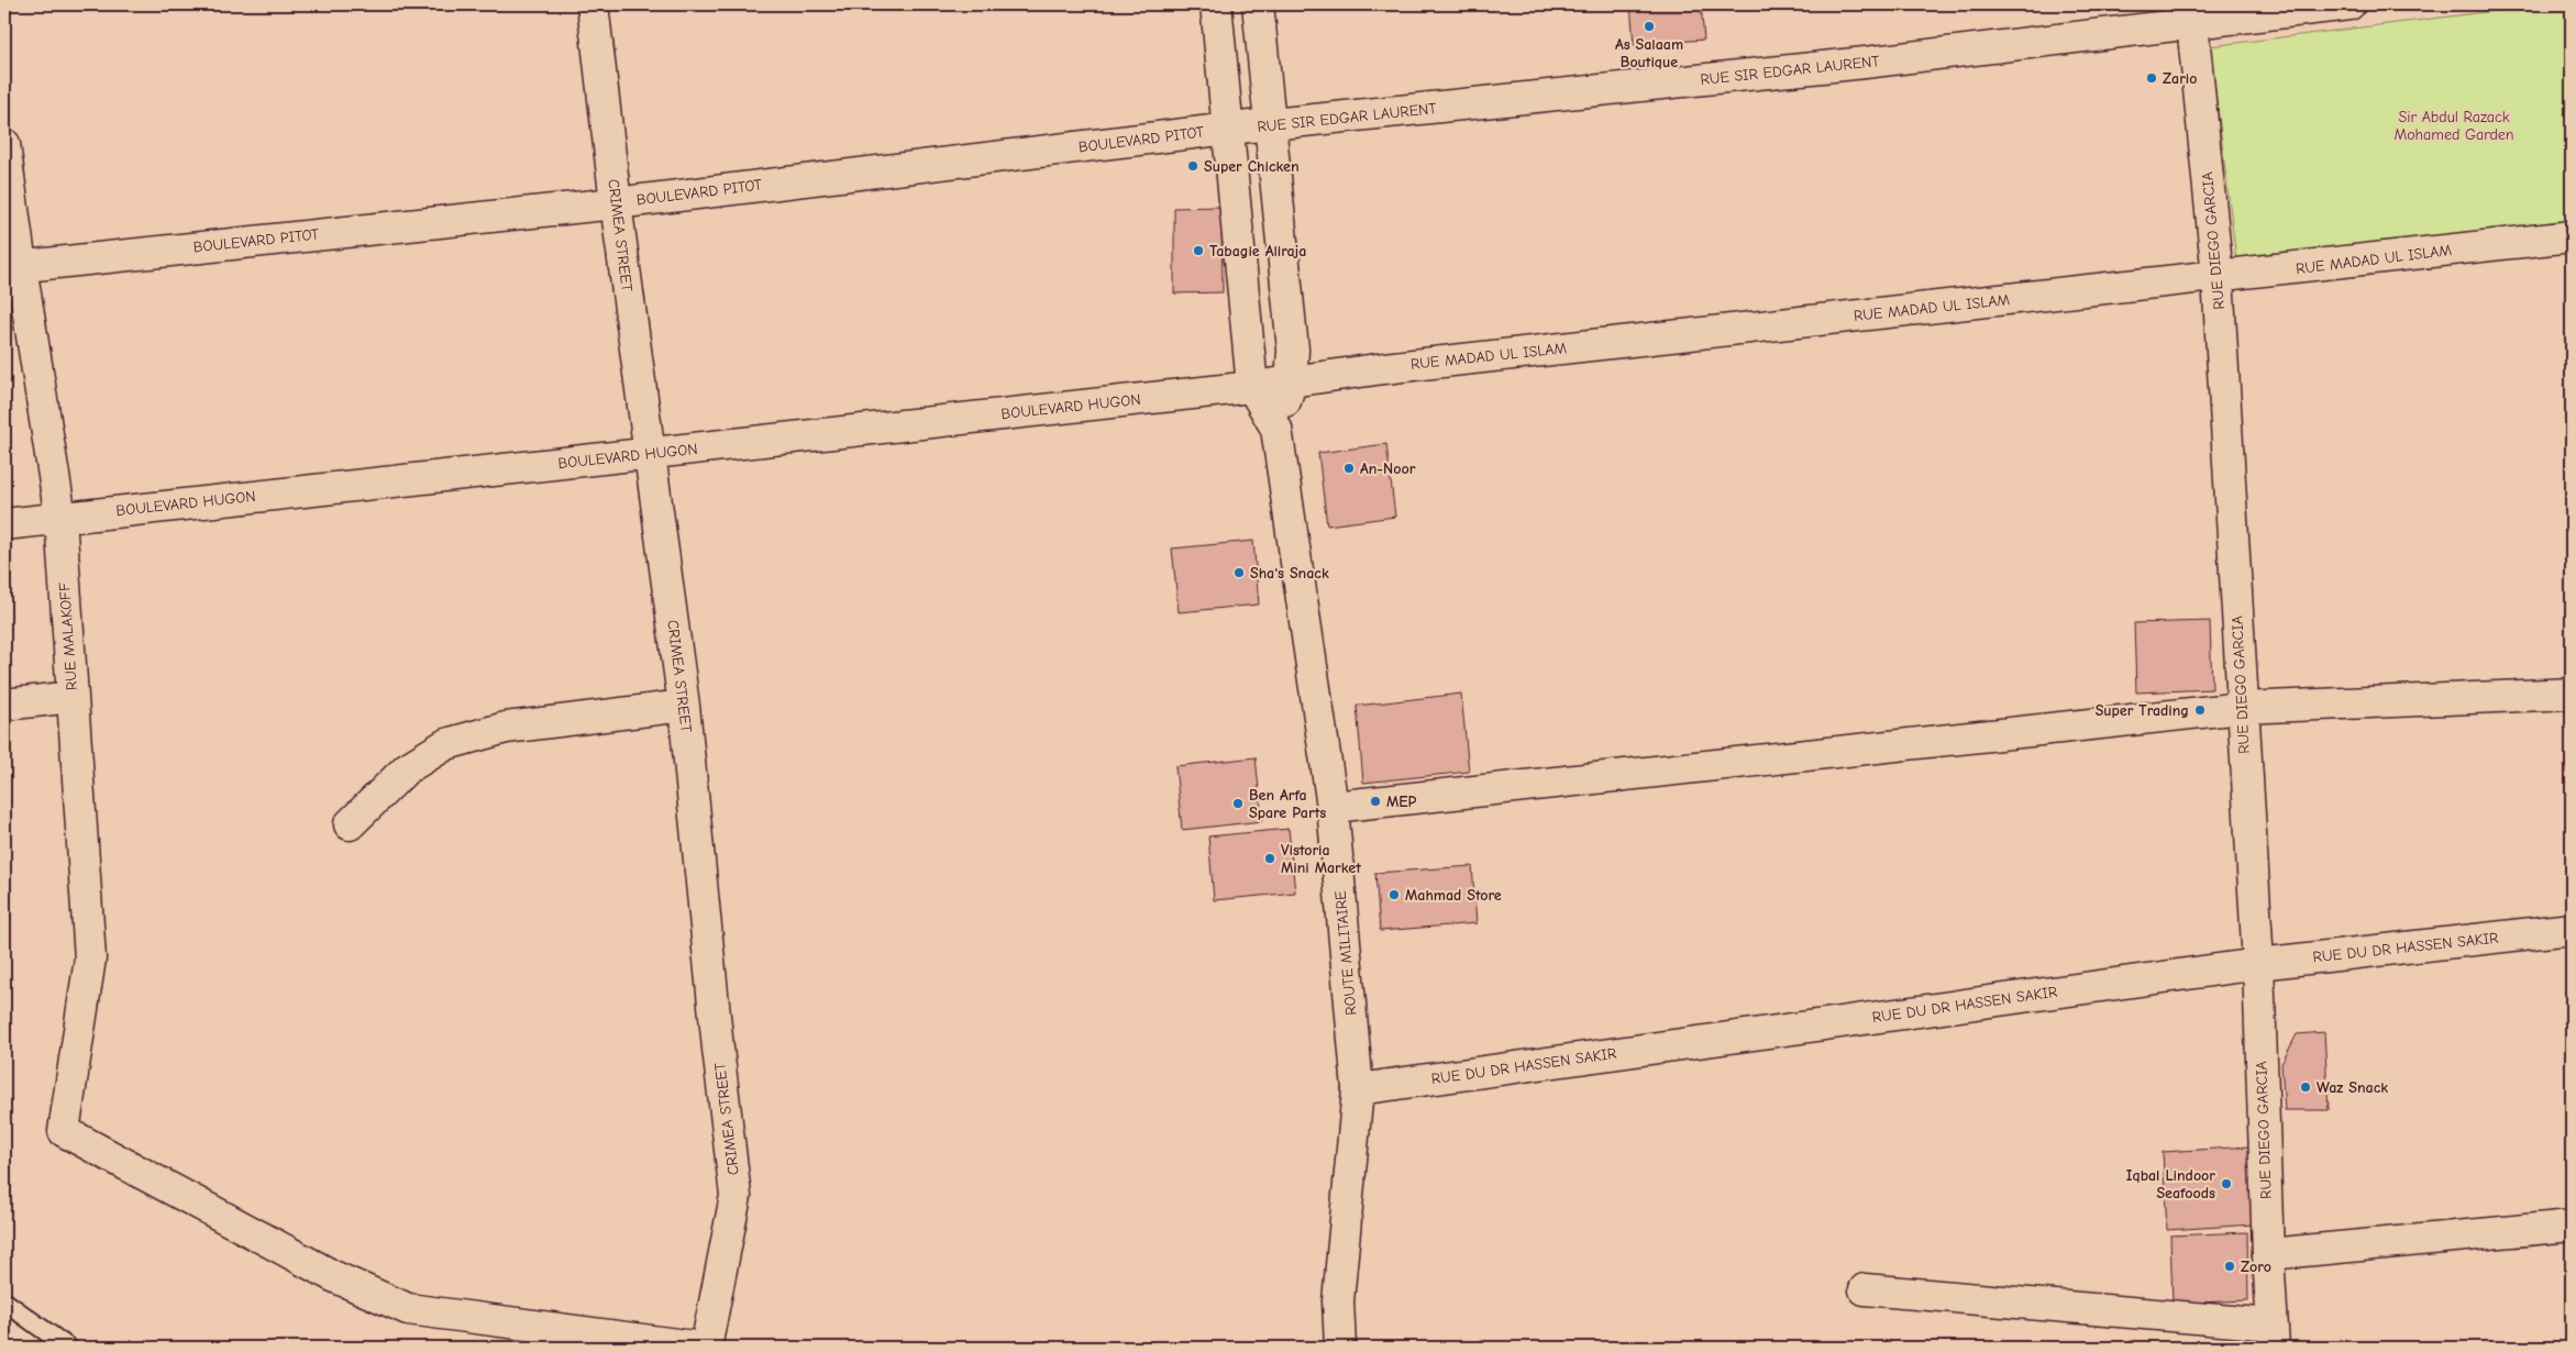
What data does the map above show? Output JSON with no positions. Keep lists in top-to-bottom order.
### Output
{
  "streets": {
    "street": [
      "RUE SIR EDGAR LAURENT",
      "BOULEVARD PITOT",
      "CRIMEA STREET",
      "RUE DIEGO GARCIA",
      "RUE MADAD UL ISLAM",
      "BOULEVARD HUGON",
      "RUE MALAKOFF",
      "RUE DU DR HASSEN SAKIR",
      "ROUTE MILITAIRE"
    ]
  },
  "crossings": [
    ["RUE SIR EDGAR LAURENT", "BOULEVARD PITOT"],
    ["RUE SIR EDGAR LAURENT", "RUE DIEGO GARCIA"],
    ["RUE SIR EDGAR LAURENT", "ROUTE MILITAIRE"],
    ["BOULEVARD PITOT", "CRIMEA STREET"],
    ["BOULEVARD PITOT", "RUE MALAKOFF"],
    ["CRIMEA STREET", "BOULEVARD HUGON"],
    ["CRIMEA STREET", "RUE MALAKOFF"],
    ["RUE DIEGO GARCIA", "RUE MADAD UL ISLAM"],
    ["RUE DIEGO GARCIA", "RUE DU DR HASSEN SAKIR"],
    ["RUE MADAD UL ISLAM", "BOULEVARD HUGON"],
    ["RUE MADAD UL ISLAM", "ROUTE MILITAIRE"],
    ["BOULEVARD HUGON", "RUE MALAKOFF"],
    ["BOULEVARD HUGON", "ROUTE MILITAIRE"],
    ["RUE DU DR HASSEN SAKIR", "ROUTE MILITAIRE"]
  ],
  "parks": ["Sir Abdul Razack Mohamed Garden"],
  "places": [
    "As Salaam Boutique",
    "Zario",
    "Super Chicken",
    "Tabagie Aliraja",
    "An-Noor",
    "Sha's Snack",
    "Super Trading",
    "MEP",
    "Ben Arfa Spare Parts",
    "Vistoria Mini Market",
    "Mahmad Store",
    "Waz Snack",
    "Iqbal Lindoor Seafoods",
    "Zoro"
  ]
}
